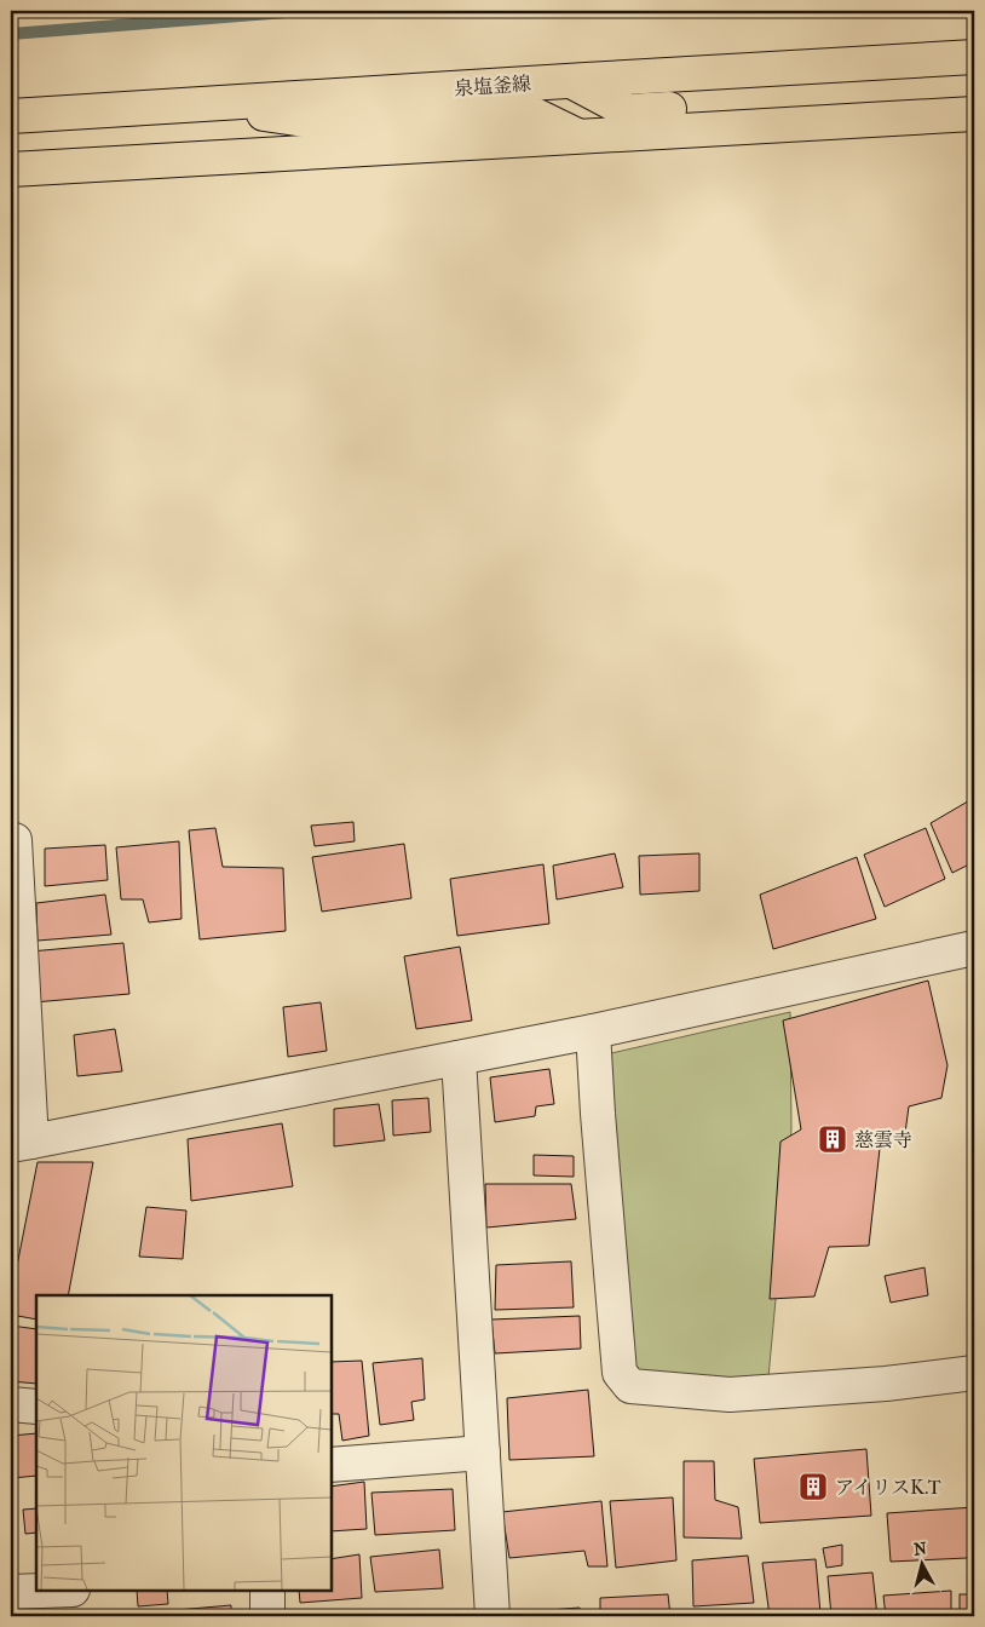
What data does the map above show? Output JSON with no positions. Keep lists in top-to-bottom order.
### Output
{
  "streets": {
    "main road": ["泉塩釜線"]
  },
  "places": {
    "building": ["慈雲寺", "アイリスK.T"]
  },
  "north": "top"
}
